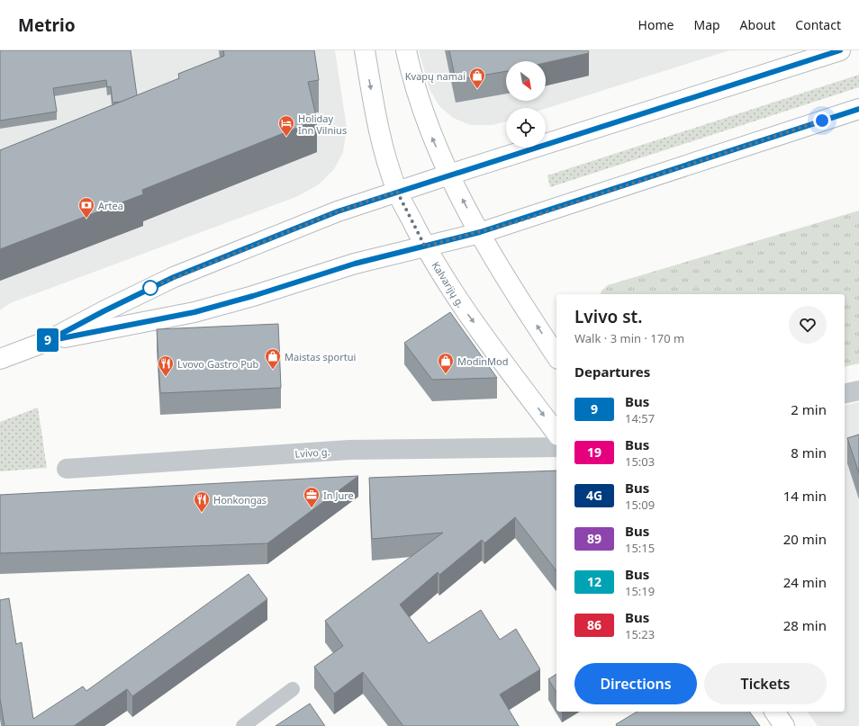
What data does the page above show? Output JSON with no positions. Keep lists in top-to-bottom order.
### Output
{
  "streets": {
    "main road": ["Kalvarijų g."],
    "street": ["Lvivo g."]
  },
  "places": {
    "shop": ["Kvapų namai", "Maistas sportui", "ModinMod"],
    "hotel": ["Holiday Inn Vilnius"],
    "bank": ["Artea"],
    "restaurant": ["Lvovo Gastro Pub", "Honkongas"],
    "office": ["In Jure"]
  },
  "lines": ["bus line 9"],
  "north": "bottom right",
  "page": {
    "header": "Metrio",
    "nav": [
      "Home",
      "Map",
      "About",
      "Contact"
    ],
    "on_map": "9",
    "heading": [
      ["Lvivo st.", "Walk · 3 min · 170 m"],
      "Departures"
    ],
    "list": [
      {
        "mark": "9",
        "name": "Bus",
        "note": "14:57",
        "value": "2 min"
      },
      {
        "mark": "19",
        "name": "Bus",
        "note": "15:03",
        "value": "8 min"
      },
      {
        "mark": "4G",
        "name": "Bus",
        "note": "15:09",
        "value": "14 min"
      },
      {
        "mark": "89",
        "name": "Bus",
        "note": "15:15",
        "value": "20 min"
      },
      {
        "mark": "12",
        "name": "Bus",
        "note": "15:19",
        "value": "24 min"
      },
      {
        "mark": "86",
        "name": "Bus",
        "note": "15:23",
        "value": "28 min"
      }
    ],
    "buttons": ["Directions", "Tickets"]
  }
}
